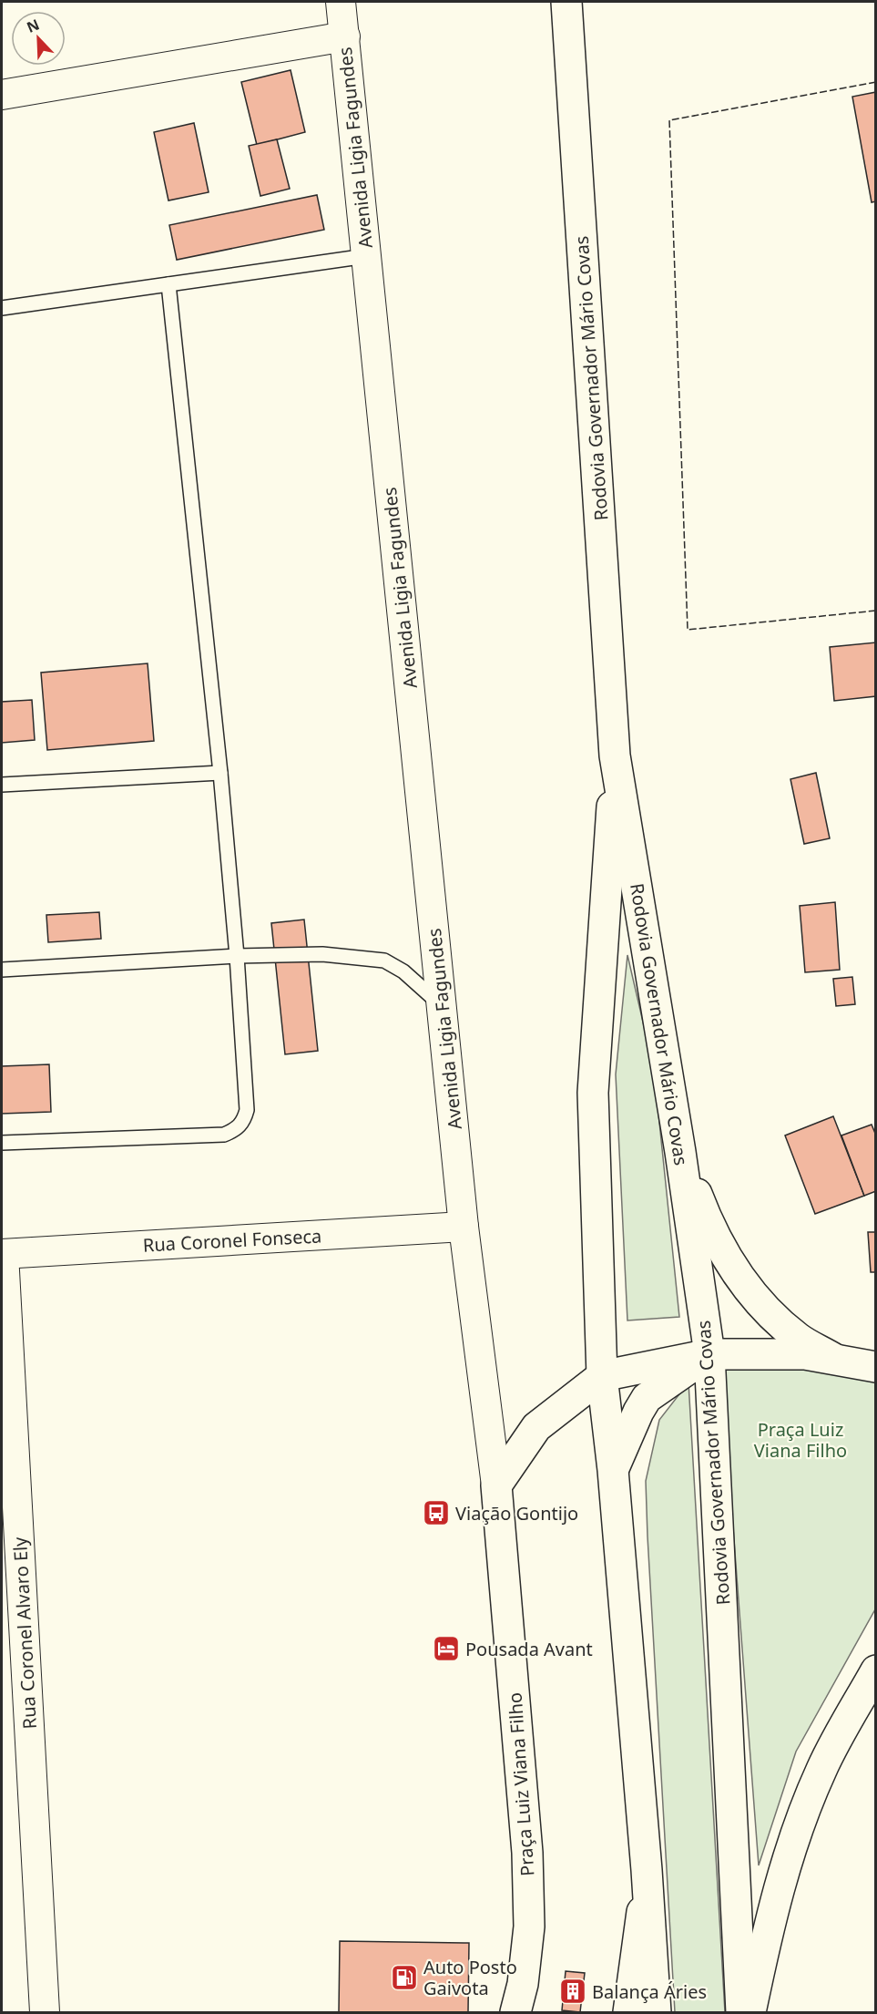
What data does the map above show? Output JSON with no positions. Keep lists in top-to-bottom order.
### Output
{
  "streets": {
    "main road": ["Rodovia Governador Mário Covas", "Praça Luiz Viana Filho"],
    "street": ["Avenida Ligia Fagundes", "Rua Coronel Fonseca", "Rua Coronel Alvaro Ely"]
  },
  "crossings": [
    ["Avenida Ligia Fagundes", "Rua Coronel Fonseca"],
    ["Avenida Ligia Fagundes", "Praça Luiz Viana Filho"],
    ["Rua Coronel Fonseca", "Rua Coronel Alvaro Ely"]
  ],
  "parks": ["Praça Luiz Viana Filho"],
  "places": {
    "bus stop": ["Viação Gontijo"],
    "hotel": ["Pousada Avant"],
    "fuel station": ["Auto Posto Gaivota"],
    "building": ["Balança Áries"]
  },
  "north": "top left"
}
